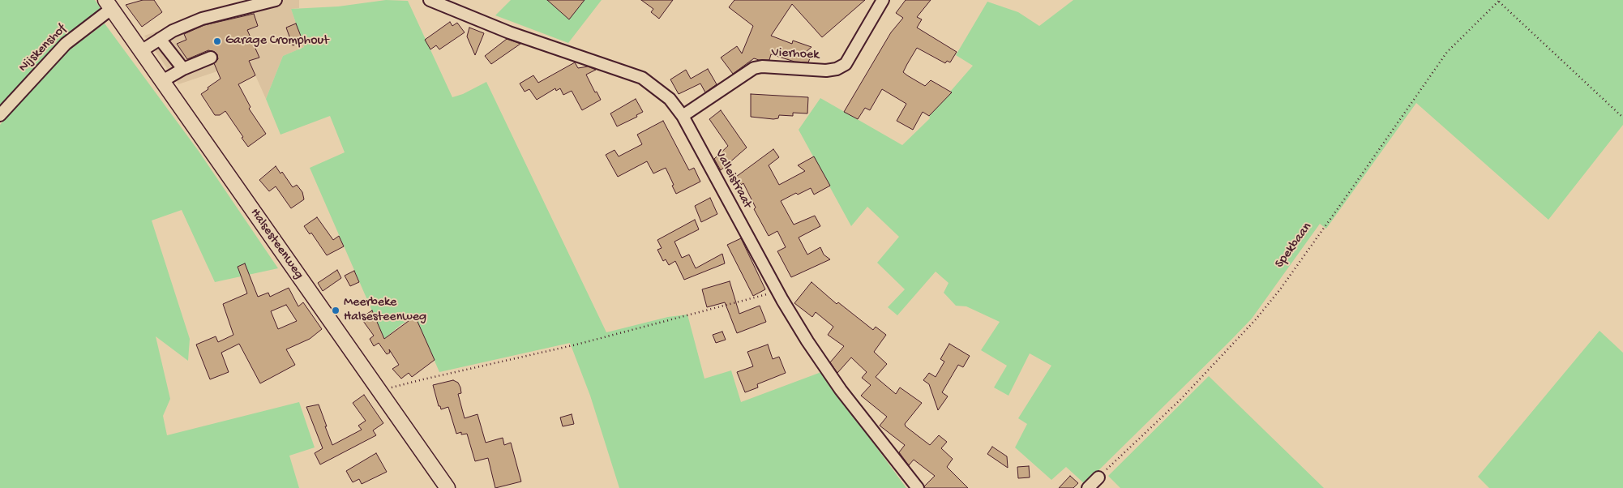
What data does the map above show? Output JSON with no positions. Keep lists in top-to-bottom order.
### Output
{
  "streets": {
    "main road": ["Halsesteenweg"],
    "street": ["Nijskenshof", "Vierhoek", "Valleistraat"],
    "path": ["Spekbaan"]
  },
  "crossings": [
    ["Nijskenshof", "Halsesteenweg"],
    ["Vierhoek", "Valleistraat"]
  ],
  "places": ["Garage Cromphout", "Meerbeke Halsesteenweg"]
}
